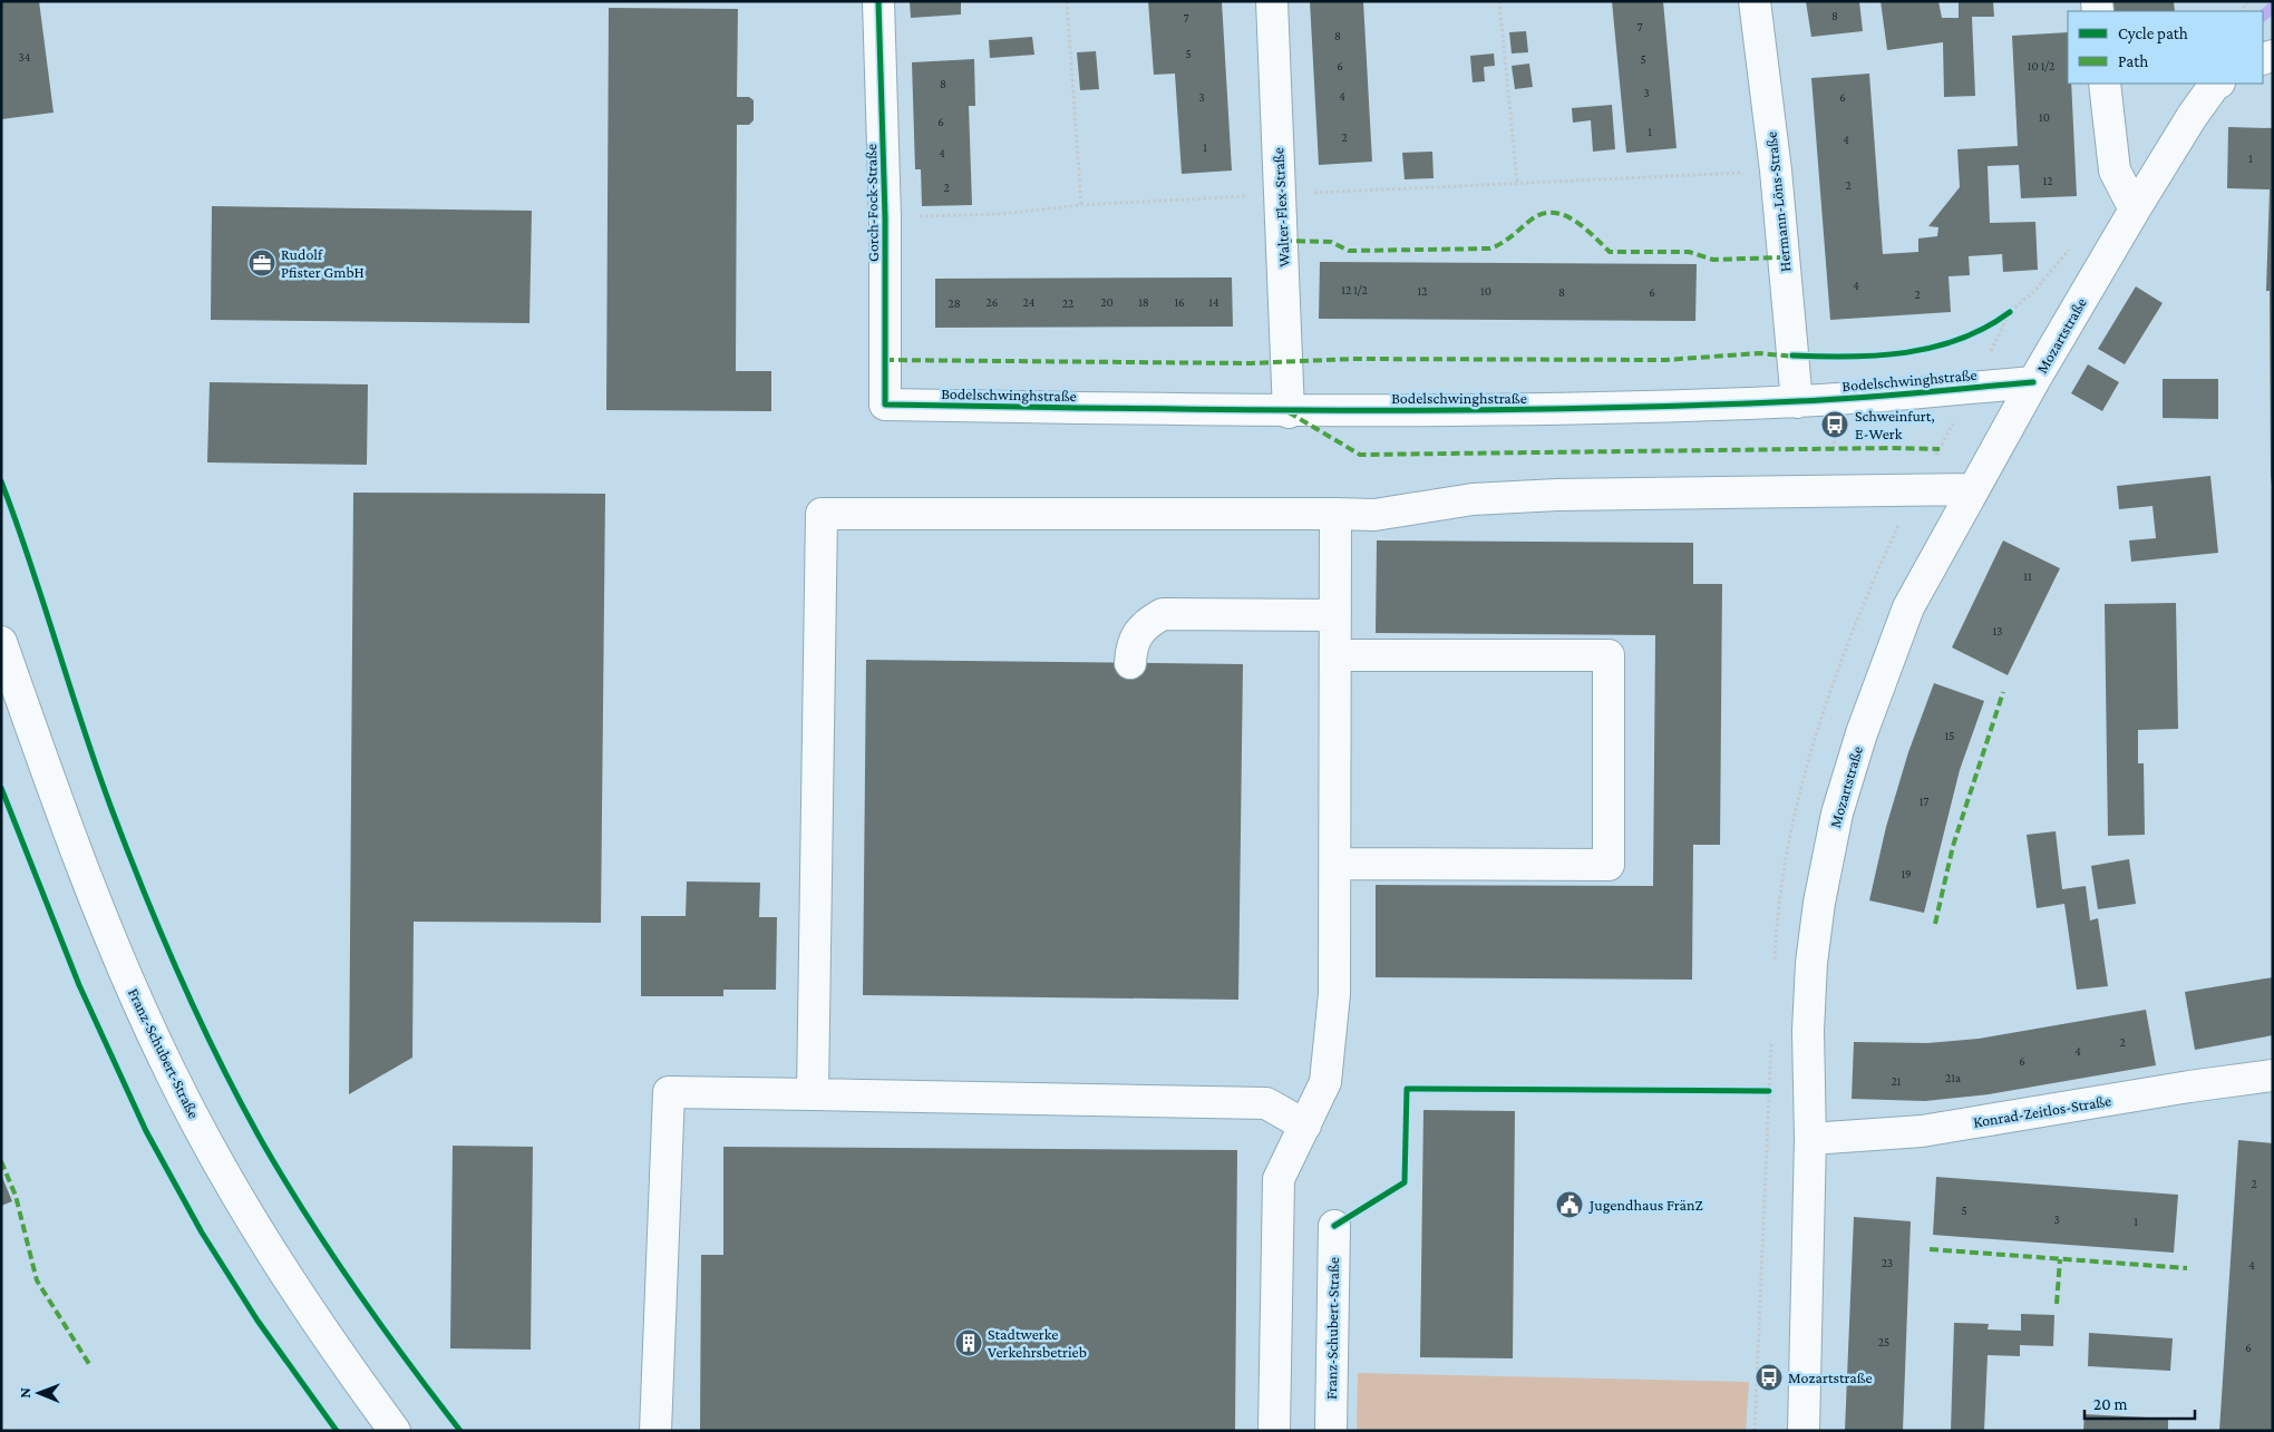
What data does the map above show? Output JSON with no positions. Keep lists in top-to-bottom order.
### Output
{
  "streets": {
    "street": [
      "Hermann-Löns-Straße",
      "Gorch-Fock-Straße",
      "Walter-Flex-Straße",
      "Mozartstraße",
      "Bodelschwinghstraße",
      "Franz-Schubert-Straße",
      "Konrad-Zeitlos-Straße"
    ]
  },
  "crossings": [
    ["Hermann-Löns-Straße", "Bodelschwinghstraße"],
    ["Gorch-Fock-Straße", "Bodelschwinghstraße"],
    ["Walter-Flex-Straße", "Bodelschwinghstraße"],
    ["Mozartstraße", "Bodelschwinghstraße"],
    ["Mozartstraße", "Konrad-Zeitlos-Straße"]
  ],
  "places": {
    "office": ["Rudolf Pfister GmbH"],
    "bus stop": ["Schweinfurt, E-Werk", "Mozartstraße"],
    "public building": ["Jugendhaus FränZ"],
    "building": ["Stadtwerke Verkehrsbetrieb"]
  },
  "house_numbers": [
    "8",
    "7",
    "7",
    "8",
    "5",
    "34",
    "5",
    "6",
    "10 1/2",
    "8",
    "3",
    "4",
    "3",
    "6",
    "10",
    "6",
    "1",
    "2",
    "4",
    "1",
    "4",
    "1",
    "12",
    "2",
    "2",
    "4",
    "12 1/2",
    "12",
    "10",
    "8",
    "6",
    "2",
    "26",
    "24",
    "20",
    "18",
    "16",
    "14",
    "28",
    "22",
    "11",
    "13",
    "15",
    "17",
    "19",
    "2",
    "4",
    "6",
    "21a",
    "21",
    "2",
    "5",
    "3",
    "1",
    "23",
    "4",
    "25",
    "6"
  ],
  "legend": ["Cycle path", "Path"],
  "scale_bar": "20 m",
  "north": "left"
}
